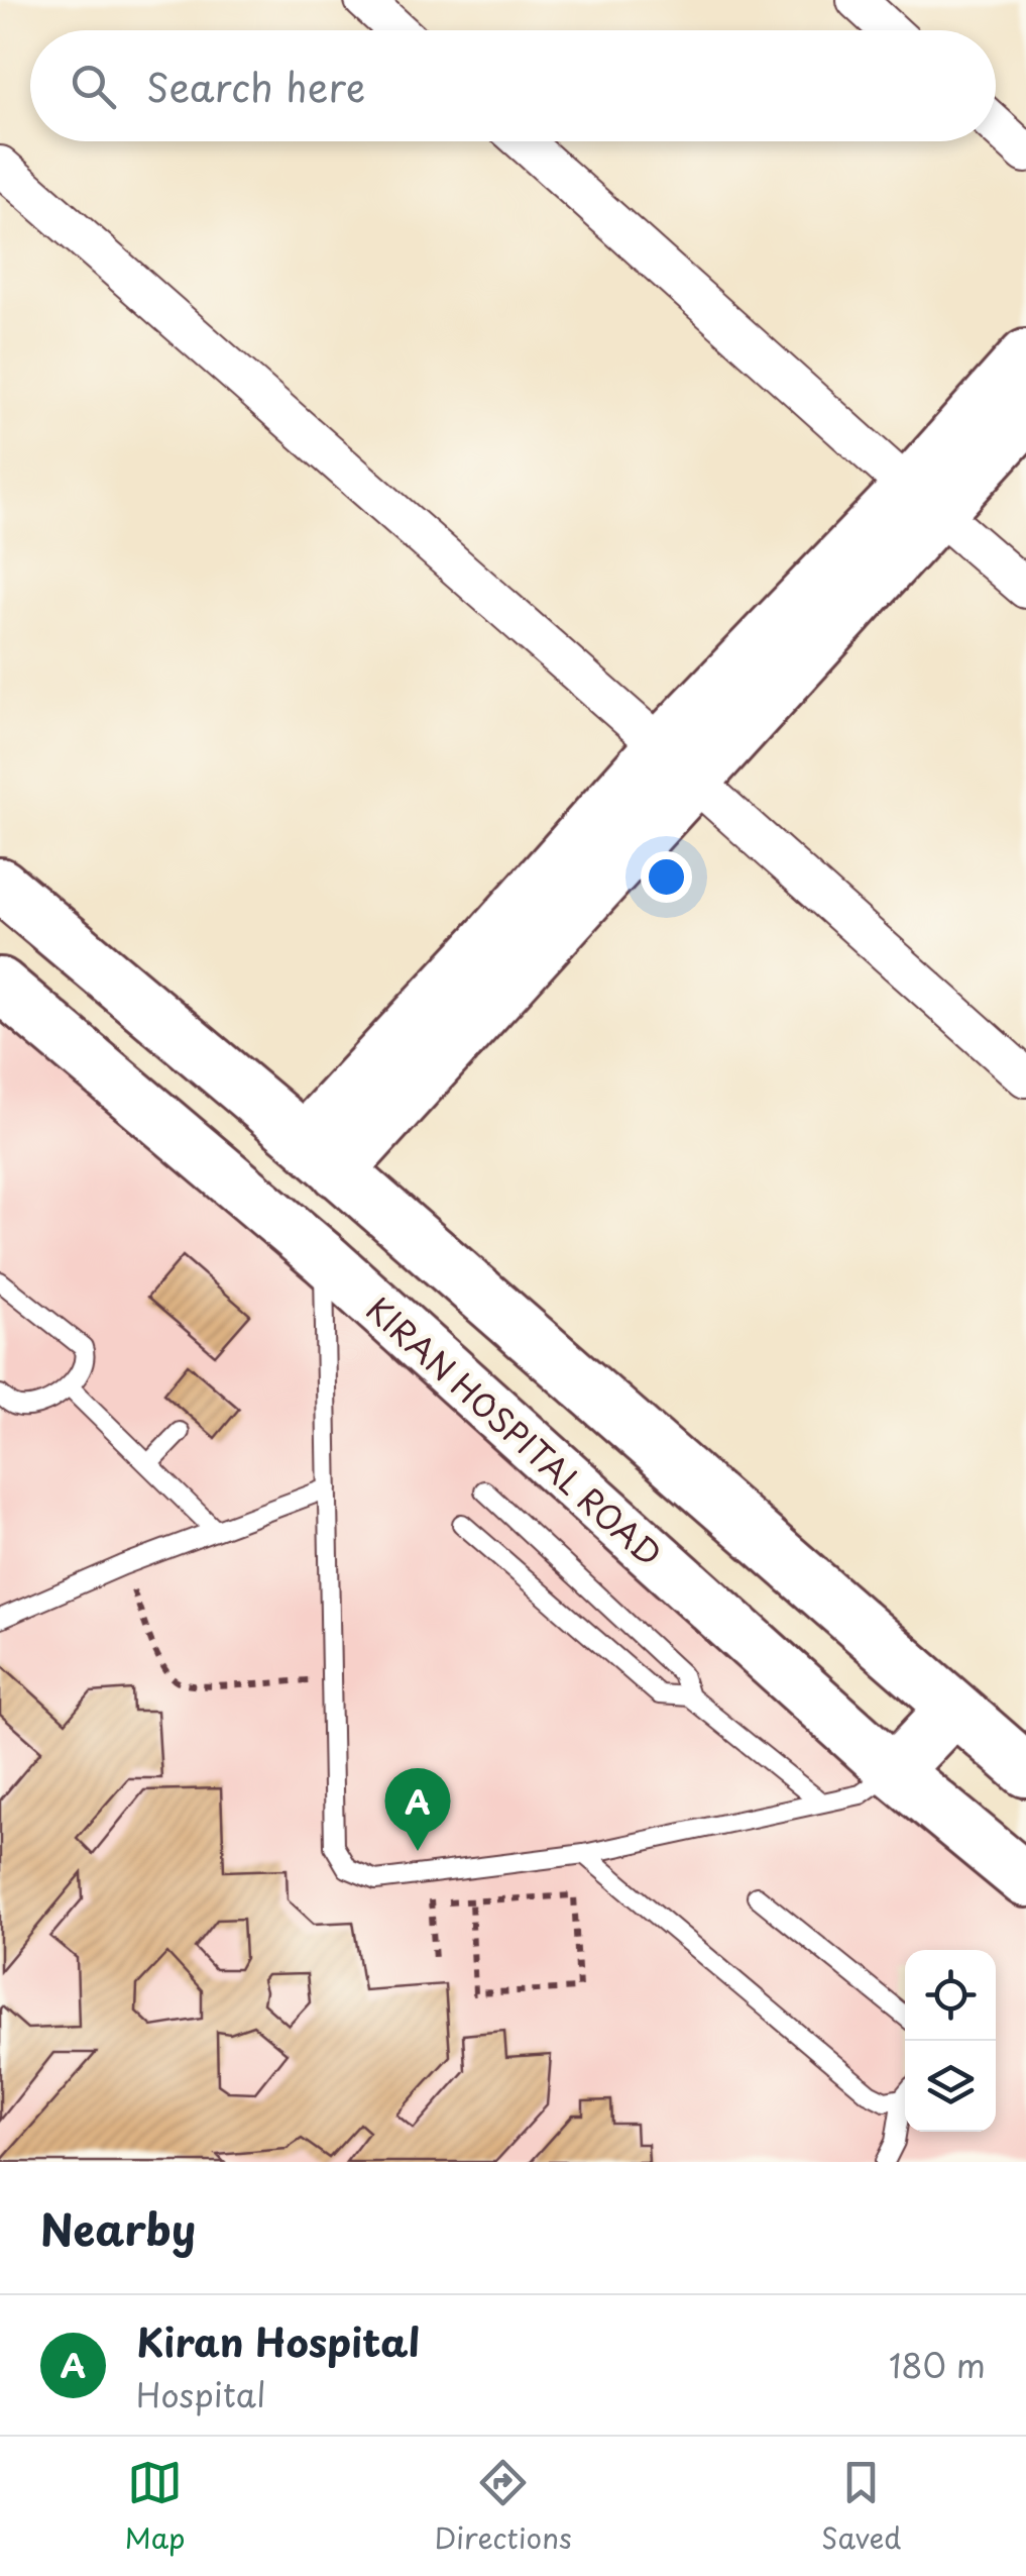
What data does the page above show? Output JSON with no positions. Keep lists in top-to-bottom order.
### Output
{
  "streets": {
    "main road": ["KIRAN HOSPITAL ROAD"]
  },
  "page": {
    "search": "Search here",
    "pins": "A",
    "heading": "Nearby",
    "list": [
      {
        "mark": "A",
        "name": "Kiran Hospital",
        "note": "Hospital",
        "value": "180 m"
      }
    ],
    "nav": ["Map", "Directions", "Saved"]
  }
}
